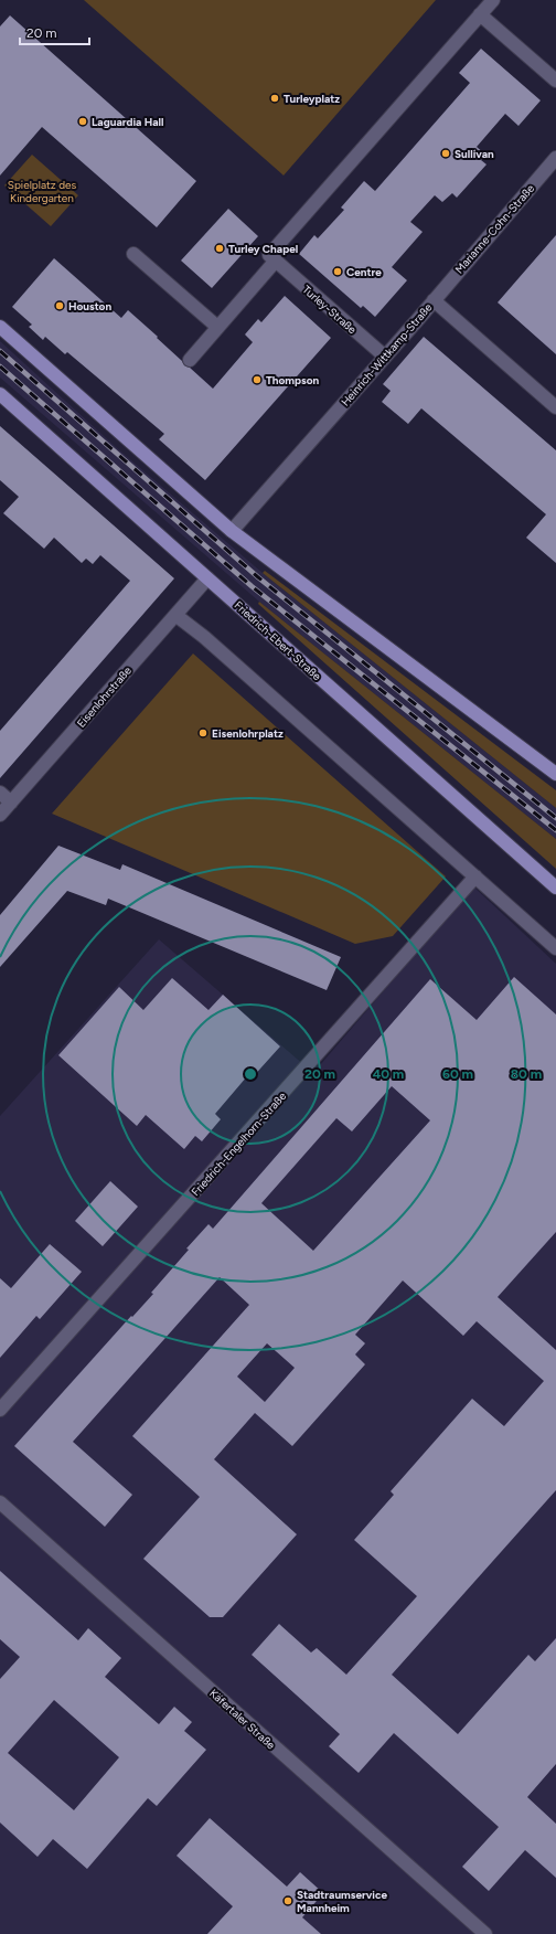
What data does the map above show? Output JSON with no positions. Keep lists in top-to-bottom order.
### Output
{
  "streets": {
    "main road": ["Friedrich-Ebert-Straße"],
    "street": [
      "Marianne-Cohn-Straße",
      "Turley-Straße",
      "Heinrich-Wittkamp-Straße",
      "Eisenlohrstraße",
      "Friedrich-Engelhorn-Straße",
      "Käfertaler Straße"
    ]
  },
  "crossings": [
    ["Marianne-Cohn-Straße", "Heinrich-Wittkamp-Straße"],
    ["Turley-Straße", "Heinrich-Wittkamp-Straße"],
    ["Friedrich-Ebert-Straße", "Eisenlohrstraße"]
  ],
  "parks": ["Spielplatz des Kindergarten"],
  "places": [
    "Turleyplatz",
    "Laguardia Hall",
    "Sullivan",
    "Turley Chapel",
    "Centre",
    "Houston",
    "Thompson",
    "Eisenlohrplatz",
    "Stadtraumservice Mannheim"
  ],
  "scale_bar": "20 m",
  "rings": [
    "20 m",
    "40 m",
    "60 m",
    "80 m"
  ]
}
